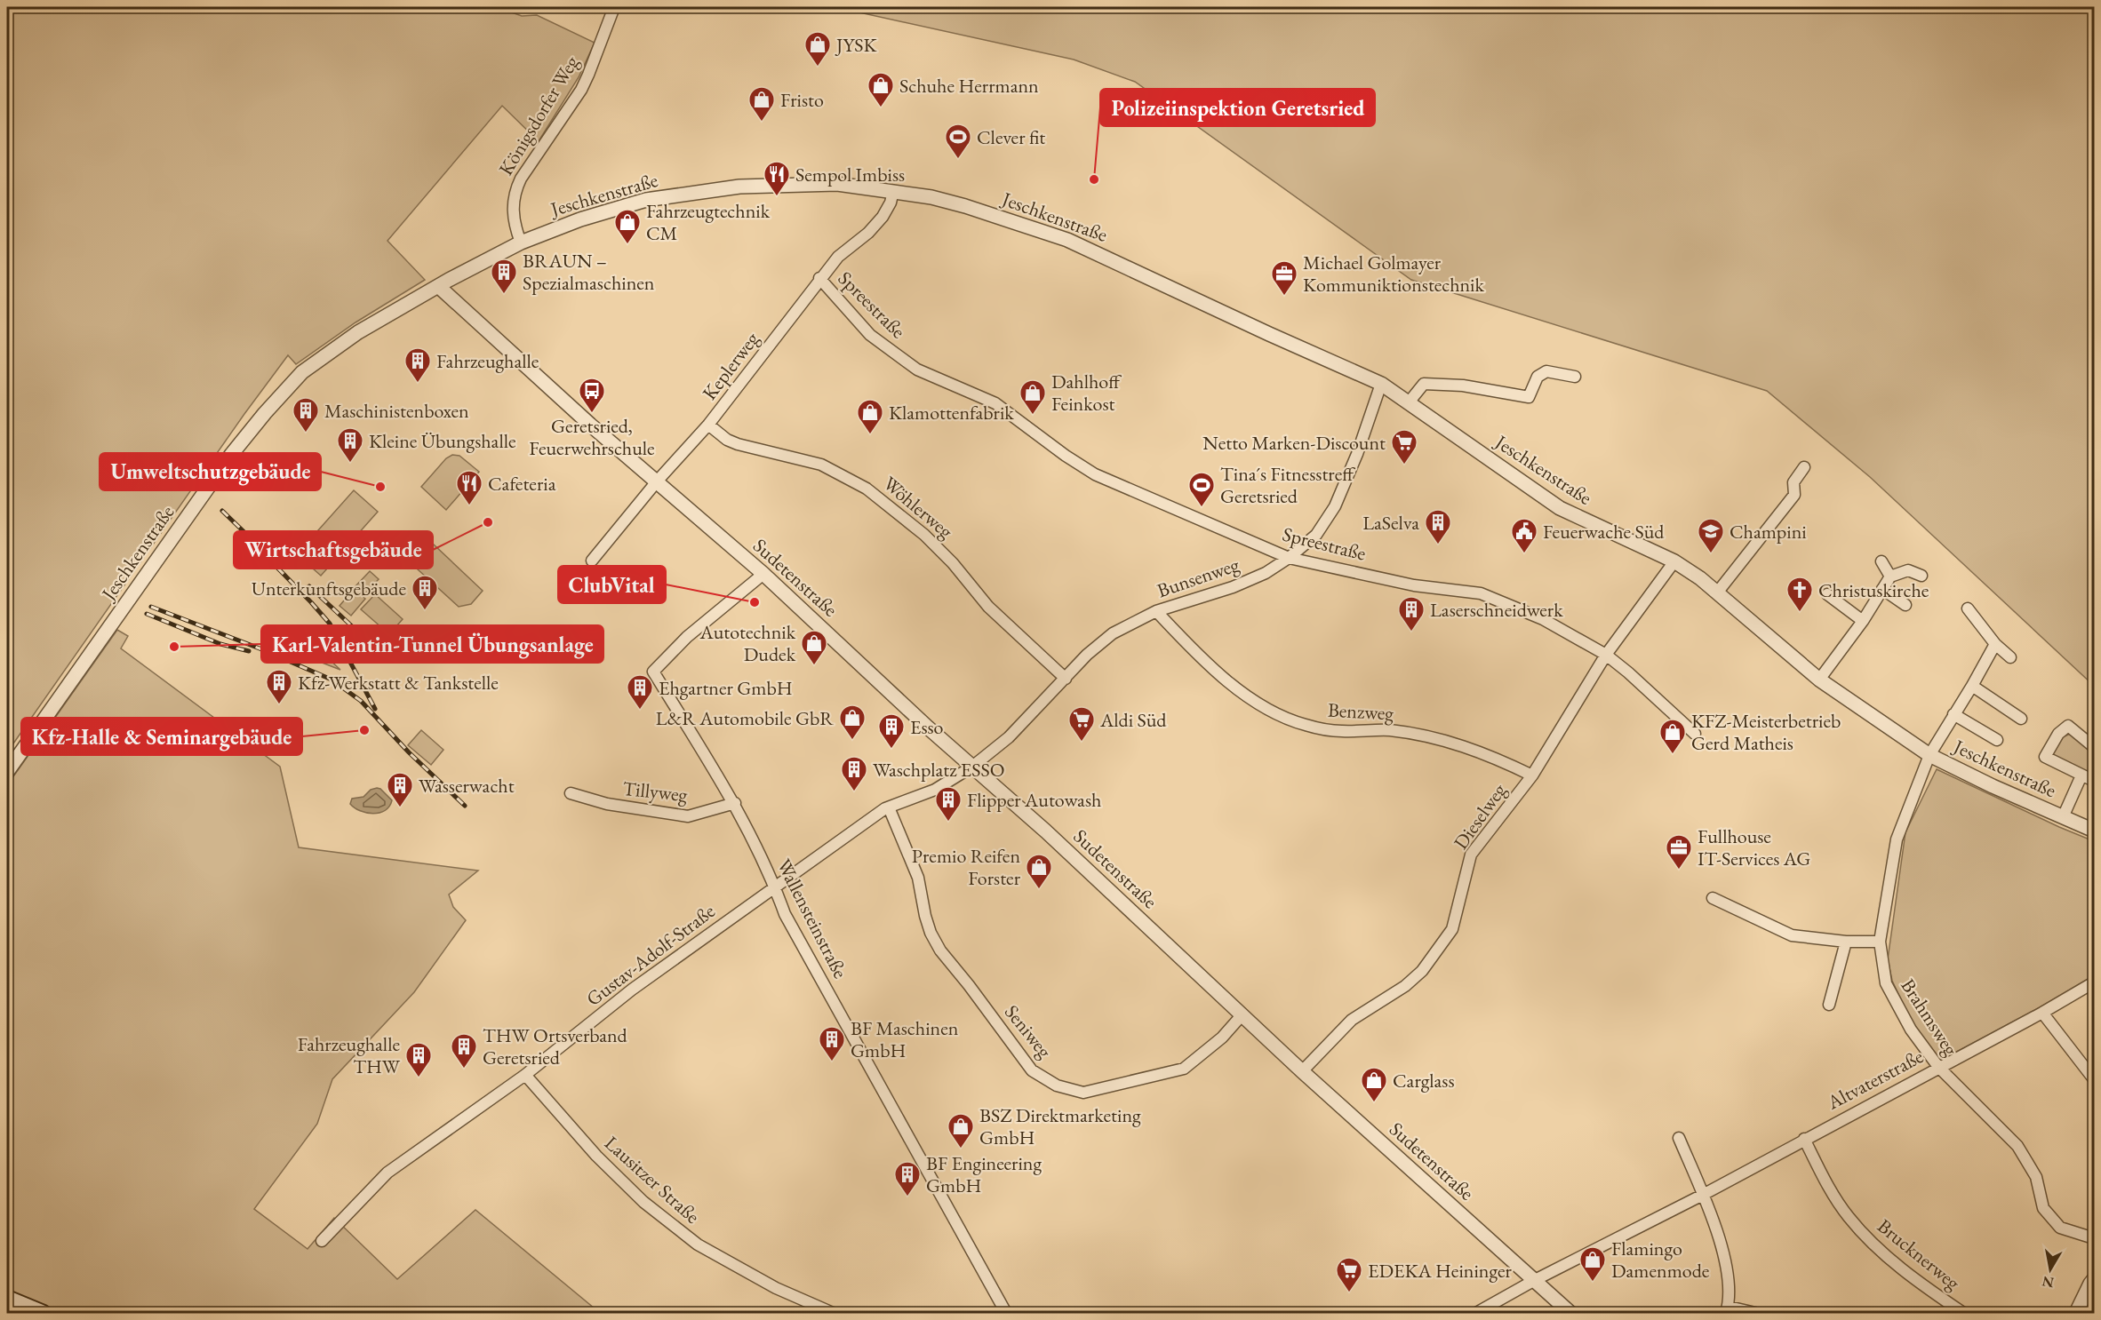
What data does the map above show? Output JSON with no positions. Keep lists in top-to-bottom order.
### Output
{
  "streets": {
    "street": [
      "Königsdorfer Weg",
      "Jeschkenstraße",
      "Spreestraße",
      "Keplerweg",
      "Wöhlerweg",
      "Sudetenstraße",
      "Bunsenweg",
      "Benzweg",
      "Tillyweg",
      "Dieselweg",
      "Wallensteinstraße",
      "Gustav-Adolf-Straße",
      "Brahmsweg",
      "Seniweg",
      "Altvaterstraße",
      "Lausitzer Straße",
      "Brucknerweg"
    ]
  },
  "crossings": [
    ["Königsdorfer Weg", "Jeschkenstraße"],
    ["Jeschkenstraße", "Keplerweg"],
    ["Jeschkenstraße", "Sudetenstraße"],
    ["Jeschkenstraße", "Bunsenweg"],
    ["Jeschkenstraße", "Dieselweg"],
    ["Jeschkenstraße", "Brahmsweg"],
    ["Spreestraße", "Keplerweg"],
    ["Spreestraße", "Bunsenweg"],
    ["Spreestraße", "Dieselweg"],
    ["Keplerweg", "Wöhlerweg"],
    ["Keplerweg", "Sudetenstraße"],
    ["Wöhlerweg", "Bunsenweg"],
    ["Sudetenstraße", "Bunsenweg"],
    ["Sudetenstraße", "Dieselweg"],
    ["Sudetenstraße", "Wallensteinstraße"],
    ["Sudetenstraße", "Gustav-Adolf-Straße"],
    ["Sudetenstraße", "Seniweg"],
    ["Sudetenstraße", "Altvaterstraße"],
    ["Bunsenweg", "Benzweg"],
    ["Bunsenweg", "Gustav-Adolf-Straße"],
    ["Benzweg", "Dieselweg"],
    ["Tillyweg", "Wallensteinstraße"],
    ["Wallensteinstraße", "Gustav-Adolf-Straße"],
    ["Gustav-Adolf-Straße", "Seniweg"],
    ["Gustav-Adolf-Straße", "Lausitzer Straße"],
    ["Brahmsweg", "Altvaterstraße"],
    ["Altvaterstraße", "Brucknerweg"]
  ],
  "places": {
    "shop": [
      "JYSK",
      "Schuhe Herrmann",
      "Fristo",
      "Fahrzeugtechnik CM",
      "Dahlhoff Feinkost",
      "Klamottenfabrik",
      "Autotechnik Dudek",
      "L&R Automobile GbR",
      "KFZ-Meisterbetrieb Gerd Matheis",
      "Premio Reifen Forster",
      "Carglass",
      "BSZ Direktmarketing GmbH",
      "Flamingo Damenmode"
    ],
    "sports": ["Clever fit", "Tina´s Fitnesstreff Geretsried"],
    "other": [
      "Polizeiinspektion Geretsried",
      "Umweltschutzgebäude",
      "Wirtschaftsgebäude",
      "ClubVital",
      "Karl-Valentin-Tunnel Übungsanlage",
      "Kfz-Halle & Seminargebäude"
    ],
    "restaurant": ["Sempol Imbiss", "Cafeteria"],
    "building": [
      "BRAUN – Spezialmaschinen",
      "Fahrzeughalle",
      "Maschinistenboxen",
      "Kleine Übungshalle",
      "LaSelva",
      "Unterkunftsgebäude",
      "Laserschneidwerk",
      "Kfz-Werkstatt & Tankstelle",
      "Ehgartner GmbH",
      "Esso",
      "Waschplatz ESSO",
      "Wasserwacht",
      "Flipper Autowash",
      "BF Maschinen GmbH",
      "THW Ortsverband Geretsried",
      "Fahrzeughalle THW",
      "BF Engineering GmbH"
    ],
    "office": ["Michael Golmayer Kommuniktionstechnik", "Fullhouse IT-Services AG"],
    "bus stop": ["Geretsried, Feuerwehrschule"],
    "supermarket": ["Netto Marken-Discount", "Aldi Süd", "EDEKA Heininger"],
    "public building": ["Feuerwache Süd"],
    "school or university": ["Champini"],
    "church": ["Christuskirche"]
  },
  "north": "bottom"
}
